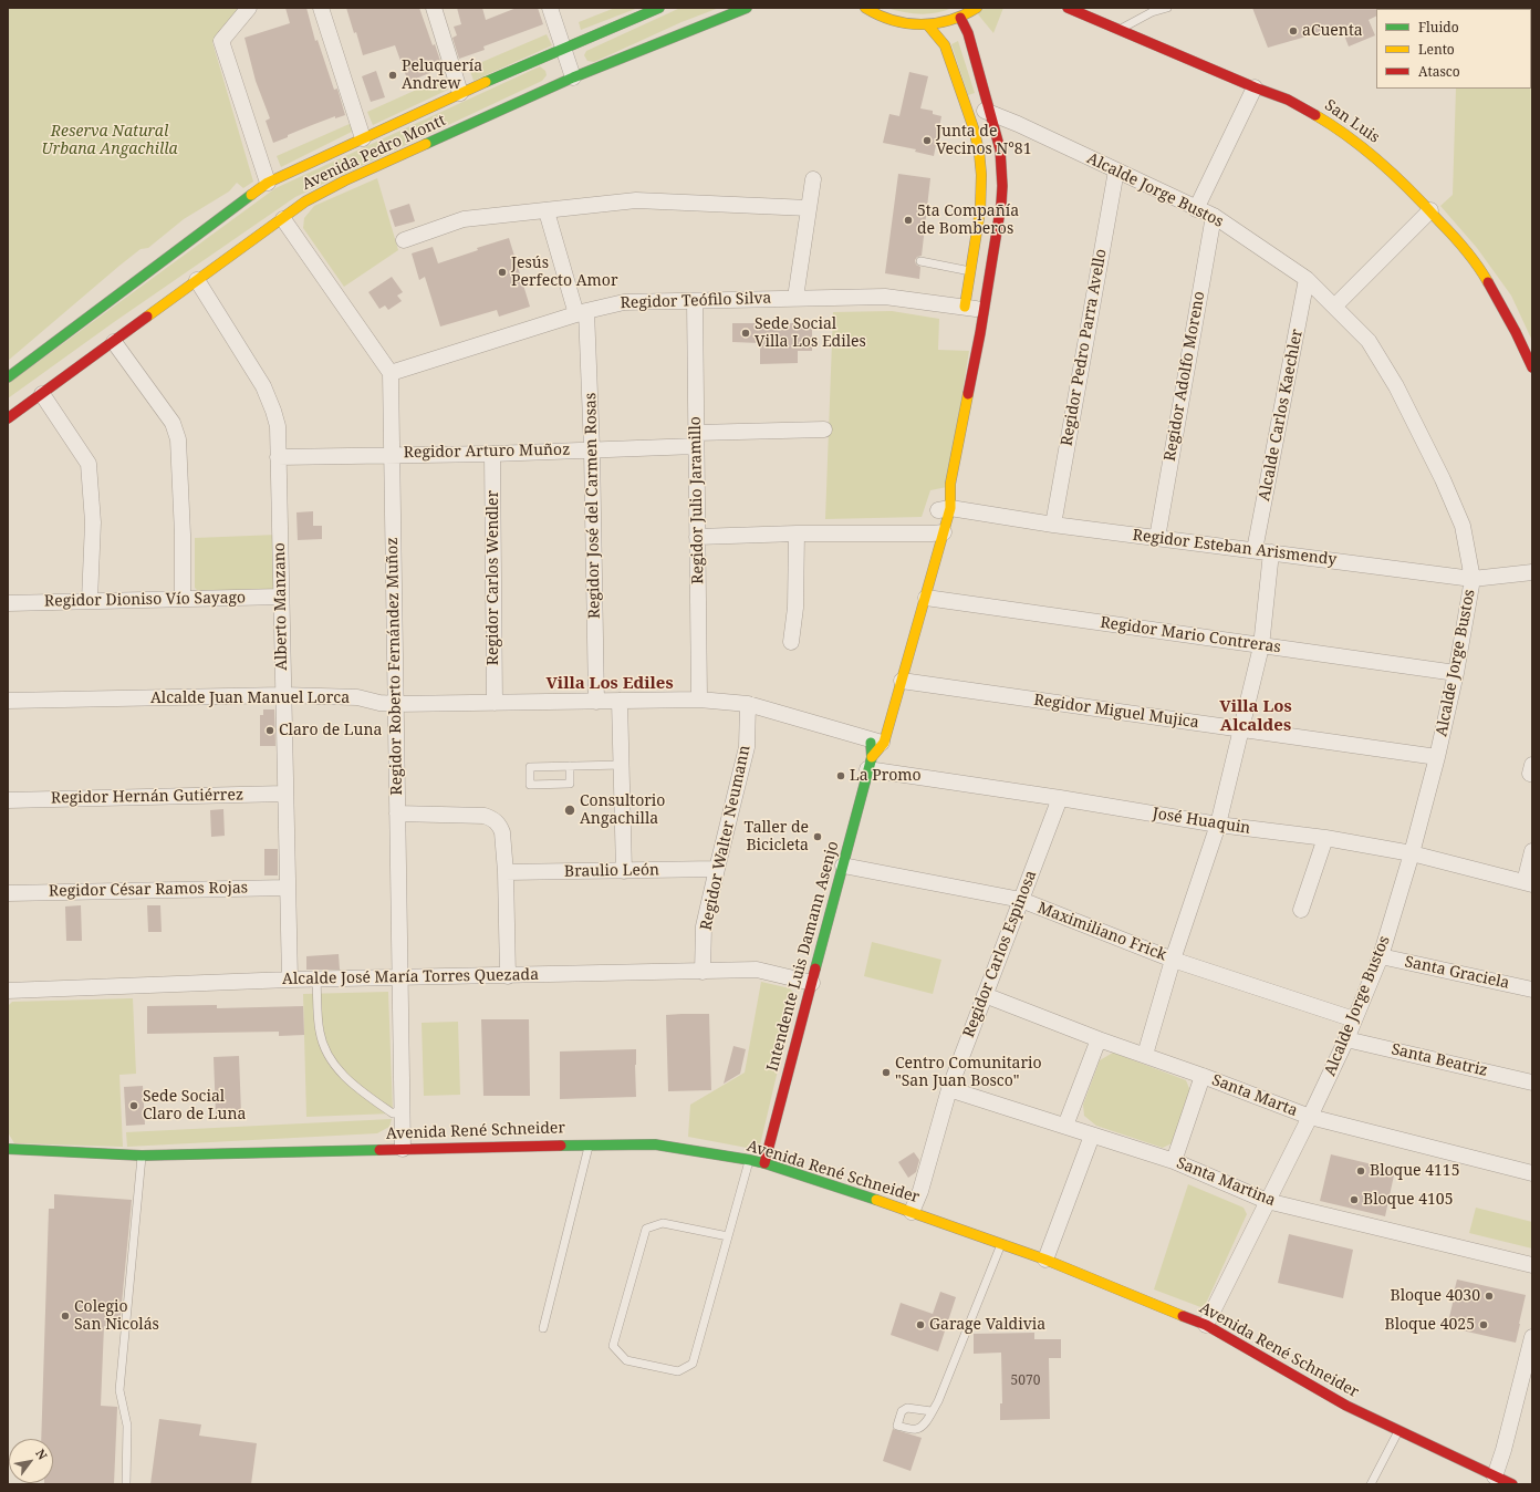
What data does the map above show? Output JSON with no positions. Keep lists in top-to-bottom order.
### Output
{
  "streets": {
    "main road": [
      "San Luis",
      "Avenida Pedro Montt",
      "Intendente Luis Damann Asenjo",
      "Avenida René Schneider"
    ],
    "street": [
      "Alcalde Jorge Bustos",
      "Regidor Teófilo Silva",
      "Regidor Pedro Parra Avello",
      "Regidor Adolfo Moreno",
      "Alcalde Carlos Kaechler",
      "Regidor Arturo Muñoz",
      "Regidor Julio Jaramillo",
      "Regidor José del Carmen Rosas",
      "Regidor Esteban Arismendy",
      "Regidor Carlos Wendler",
      "Regidor Dioniso Vío Sayago",
      "Alberto Manzano",
      "Regidor Mario Contreras",
      "Regidor Roberto Fernández Muñoz",
      "Alcalde Juan Manuel Lorca",
      "Regidor Miguel Mujica",
      "Regidor Hernán Gutiérrez",
      "José Huaquin",
      "Regidor Walter Neumann",
      "Braulio León",
      "Regidor César Ramos Rojas",
      "Maximiliano Frick",
      "Regidor Carlos Espinosa",
      "Santa Graciela",
      "Alcalde José María Torres Quezada",
      "Santa Beatriz",
      "Santa Marta",
      "Santa Martina"
    ]
  },
  "crossings": [
    ["Avenida Pedro Montt", "Alberto Manzano"],
    ["Alcalde Jorge Bustos", "Regidor Pedro Parra Avello"],
    ["Alcalde Jorge Bustos", "Regidor Adolfo Moreno"],
    ["Alcalde Jorge Bustos", "Alcalde Carlos Kaechler"],
    ["Alcalde Jorge Bustos", "Regidor Esteban Arismendy"],
    ["Alcalde Jorge Bustos", "Regidor Mario Contreras"],
    ["Alcalde Jorge Bustos", "Regidor Miguel Mujica"],
    ["Alcalde Jorge Bustos", "José Huaquin"],
    ["Alcalde Jorge Bustos", "Maximiliano Frick"],
    ["Alcalde Jorge Bustos", "Intendente Luis Damann Asenjo"],
    ["Alcalde Jorge Bustos", "Santa Graciela"],
    ["Alcalde Jorge Bustos", "Santa Beatriz"],
    ["Alcalde Jorge Bustos", "Santa Marta"],
    ["Alcalde Jorge Bustos", "Avenida René Schneider"],
    ["Alcalde Jorge Bustos", "Santa Martina"],
    ["Regidor Teófilo Silva", "Regidor Julio Jaramillo"],
    ["Regidor Teófilo Silva", "Regidor José del Carmen Rosas"],
    ["Regidor Teófilo Silva", "Regidor Roberto Fernández Muñoz"],
    ["Regidor Teófilo Silva", "Intendente Luis Damann Asenjo"],
    ["Regidor Pedro Parra Avello", "Regidor Esteban Arismendy"],
    ["Regidor Adolfo Moreno", "Regidor Esteban Arismendy"],
    ["Alcalde Carlos Kaechler", "Regidor Esteban Arismendy"],
    ["Regidor Arturo Muñoz", "Regidor Julio Jaramillo"],
    ["Regidor Arturo Muñoz", "Regidor José del Carmen Rosas"],
    ["Regidor Arturo Muñoz", "Regidor Carlos Wendler"],
    ["Regidor Arturo Muñoz", "Alberto Manzano"],
    ["Regidor Arturo Muñoz", "Regidor Roberto Fernández Muñoz"],
    ["Regidor Julio Jaramillo", "Regidor Esteban Arismendy"],
    ["Regidor Julio Jaramillo", "Alcalde Juan Manuel Lorca"],
    ["Regidor José del Carmen Rosas", "Alcalde Juan Manuel Lorca"],
    ["Regidor Esteban Arismendy", "Intendente Luis Damann Asenjo"],
    ["Regidor Carlos Wendler", "Alcalde Juan Manuel Lorca"],
    ["Regidor Dioniso Vío Sayago", "Alberto Manzano"],
    ["Alberto Manzano", "Alcalde Juan Manuel Lorca"],
    ["Alberto Manzano", "Regidor Hernán Gutiérrez"],
    ["Alberto Manzano", "Regidor César Ramos Rojas"],
    ["Alberto Manzano", "Alcalde José María Torres Quezada"],
    ["Regidor Mario Contreras", "Intendente Luis Damann Asenjo"],
    ["Regidor Roberto Fernández Muñoz", "Alcalde Juan Manuel Lorca"],
    ["Regidor Roberto Fernández Muñoz", "Alcalde José María Torres Quezada"],
    ["Regidor Roberto Fernández Muñoz", "Avenida René Schneider"],
    ["Alcalde Juan Manuel Lorca", "Regidor Walter Neumann"],
    ["Alcalde Juan Manuel Lorca", "Intendente Luis Damann Asenjo"],
    ["Regidor Miguel Mujica", "Intendente Luis Damann Asenjo"],
    ["José Huaquin", "Regidor Carlos Espinosa"],
    ["José Huaquin", "Intendente Luis Damann Asenjo"],
    ["Regidor Walter Neumann", "Braulio León"],
    ["Regidor Walter Neumann", "Alcalde José María Torres Quezada"],
    ["Maximiliano Frick", "Regidor Carlos Espinosa"],
    ["Maximiliano Frick", "Intendente Luis Damann Asenjo"],
    ["Regidor Carlos Espinosa", "Santa Marta"],
    ["Regidor Carlos Espinosa", "Avenida René Schneider"],
    ["Regidor Carlos Espinosa", "Santa Martina"],
    ["Intendente Luis Damann Asenjo", "Alcalde José María Torres Quezada"],
    ["Intendente Luis Damann Asenjo", "Avenida René Schneider"]
  ],
  "districts": ["Villa Los Ediles", "Villa Los Alcaldes"],
  "parks": ["Reserva Natural Urbana Angachilla"],
  "places": [
    "aCuenta",
    "Peluquería Andrew",
    "Junta de Vecinos N°81",
    "5ta Compañía de Bomberos",
    "Jesús Perfecto Amor",
    "Sede Social Villa Los Ediles",
    "Claro de Luna",
    "La Promo",
    "Consultorio Angachilla",
    "Taller de Bicicleta",
    "Centro Comunitario \"San Juan Bosco\"",
    "Sede Social Claro de Luna",
    "Bloque 4115",
    "Bloque 4105",
    "Bloque 4030",
    "Colegio San Nicolás",
    "Garage Valdivia",
    "Bloque 4025"
  ],
  "house_numbers": ["5070"],
  "legend": ["Fluido", "Lento", "Atasco"],
  "north": "top right"
}
